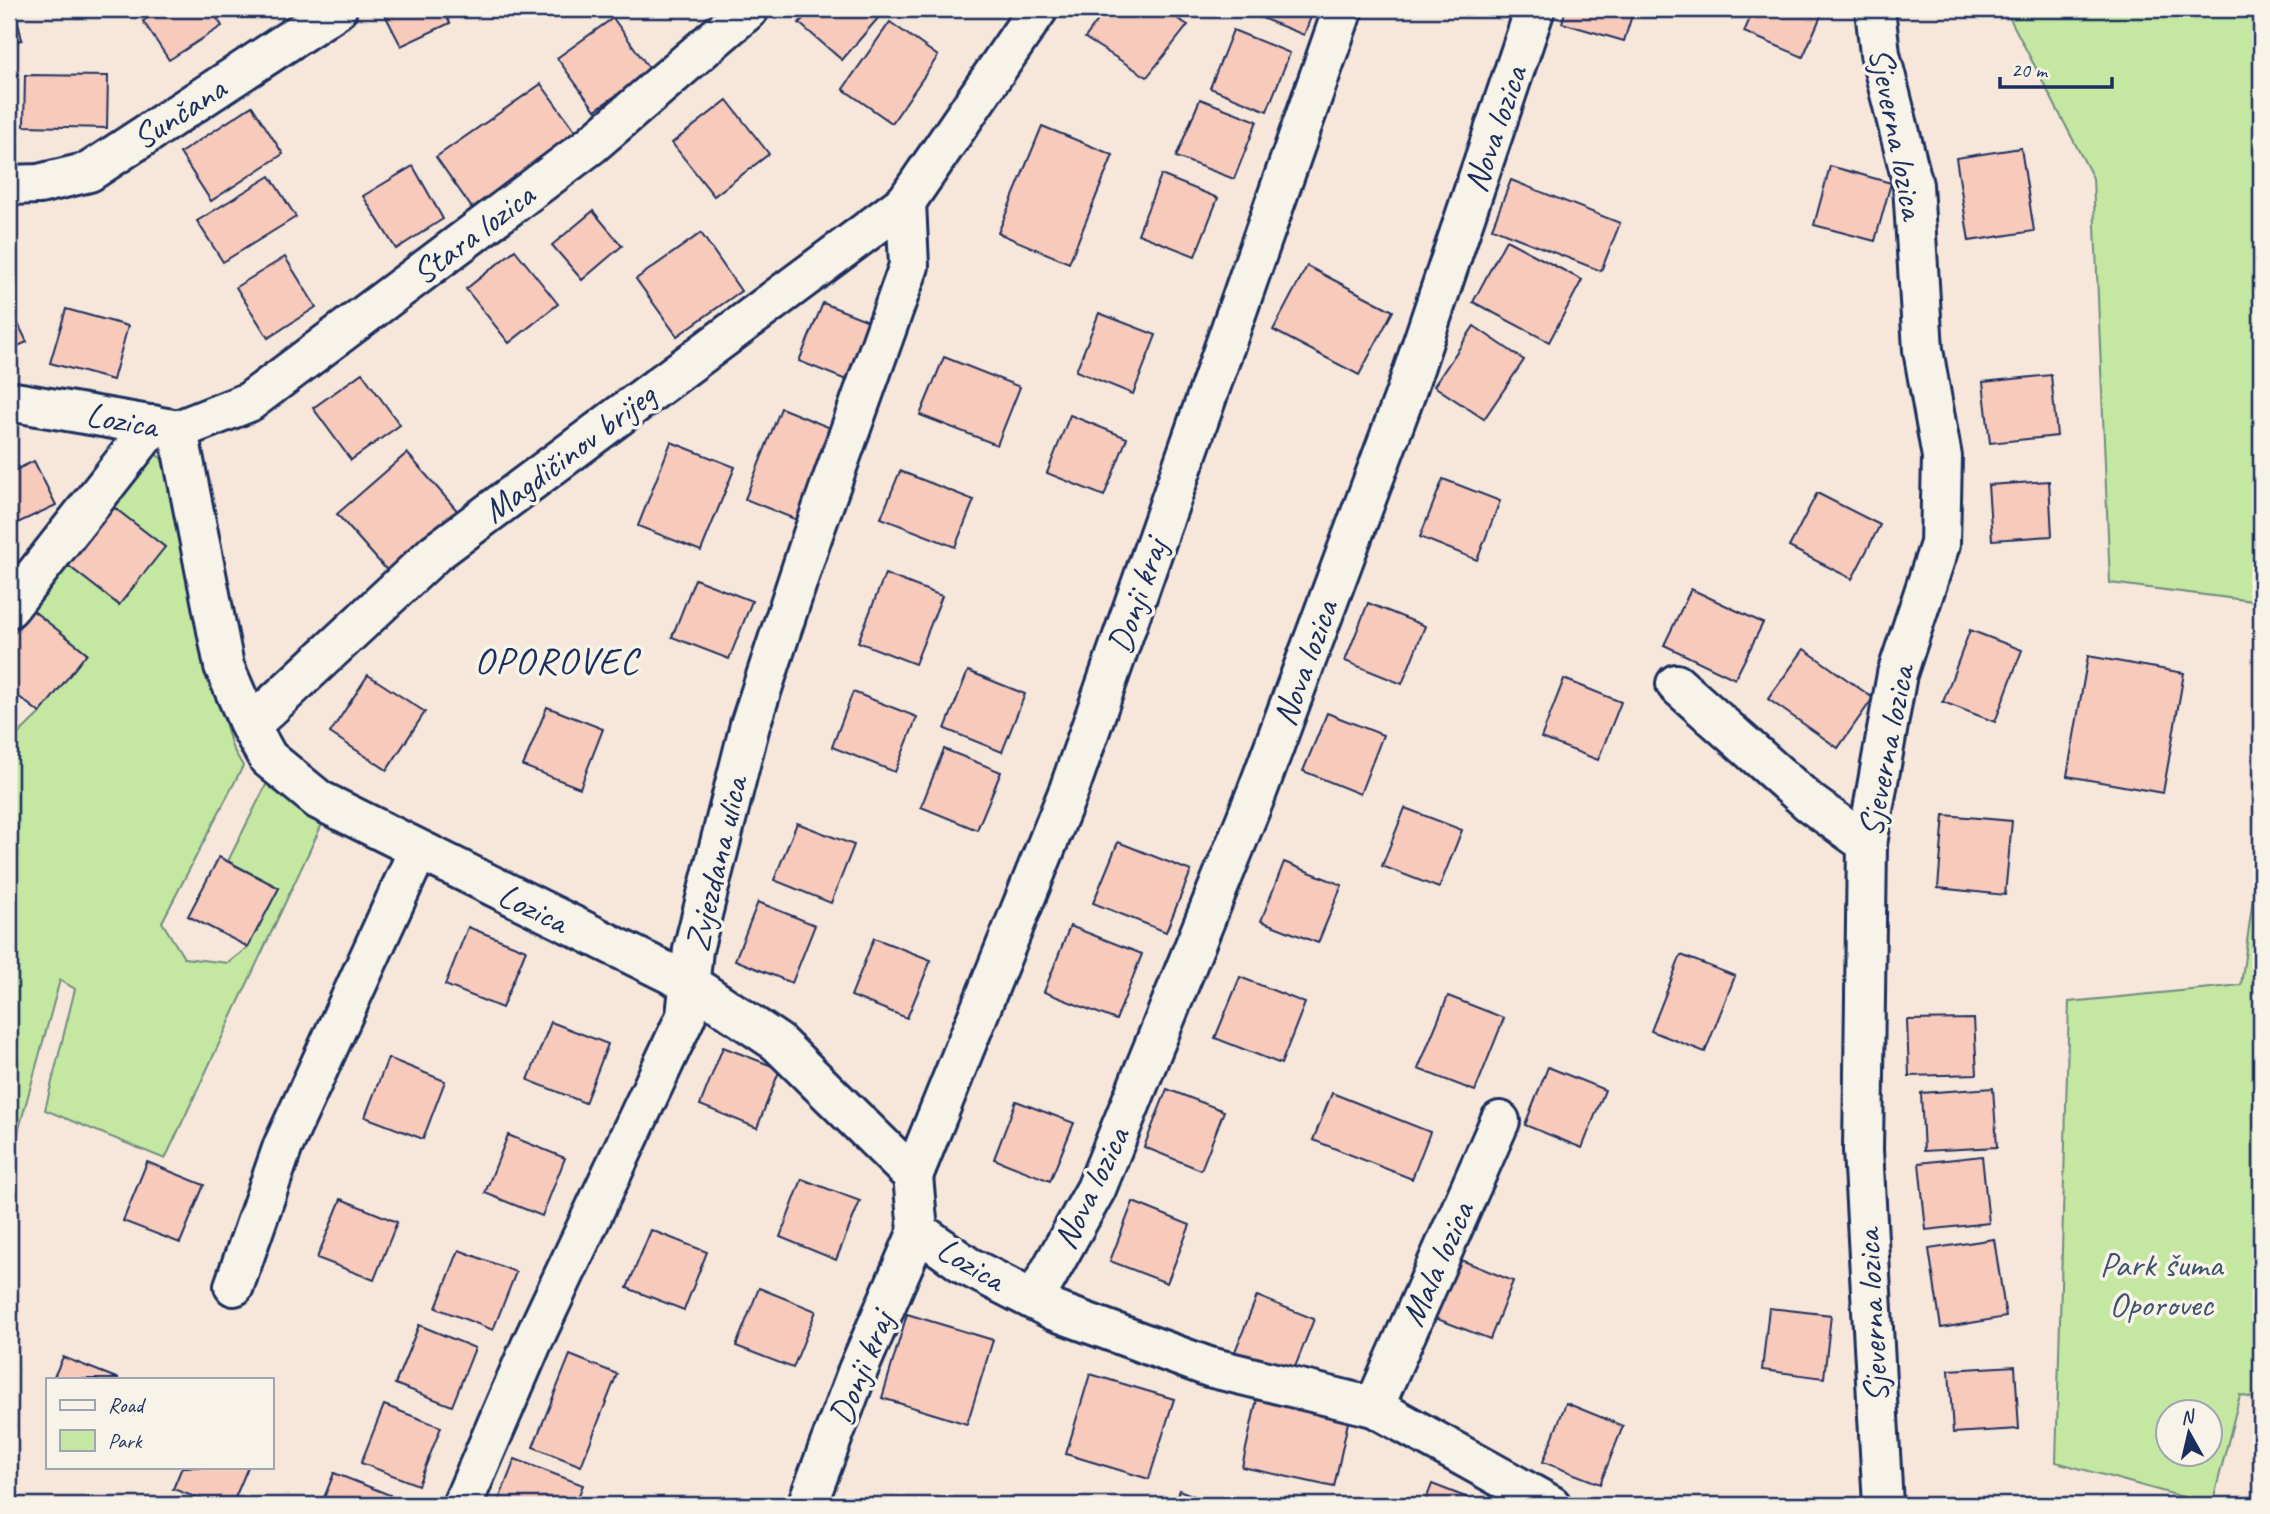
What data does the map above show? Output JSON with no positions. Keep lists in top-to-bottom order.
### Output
{
  "streets": {
    "street": [
      "Sunčana",
      "Nova lozica",
      "Sjeverna lozica",
      "Stara lozica",
      "Lozica",
      "Magdičinov brijeg",
      "Donji kraj",
      "Zvjezdana ulica",
      "Mala lozica"
    ]
  },
  "crossings": [
    ["Nova lozica", "Lozica"],
    ["Stara lozica", "Lozica"],
    ["Lozica", "Magdičinov brijeg"],
    ["Lozica", "Donji kraj"],
    ["Lozica", "Zvjezdana ulica"],
    ["Lozica", "Mala lozica"],
    ["Magdičinov brijeg", "Zvjezdana ulica"]
  ],
  "districts": ["OPOROVEC"],
  "parks": ["Park šuma Oporovec"],
  "legend": ["Road", "Park"],
  "scale_bar": "20 m",
  "north": "top"
}
